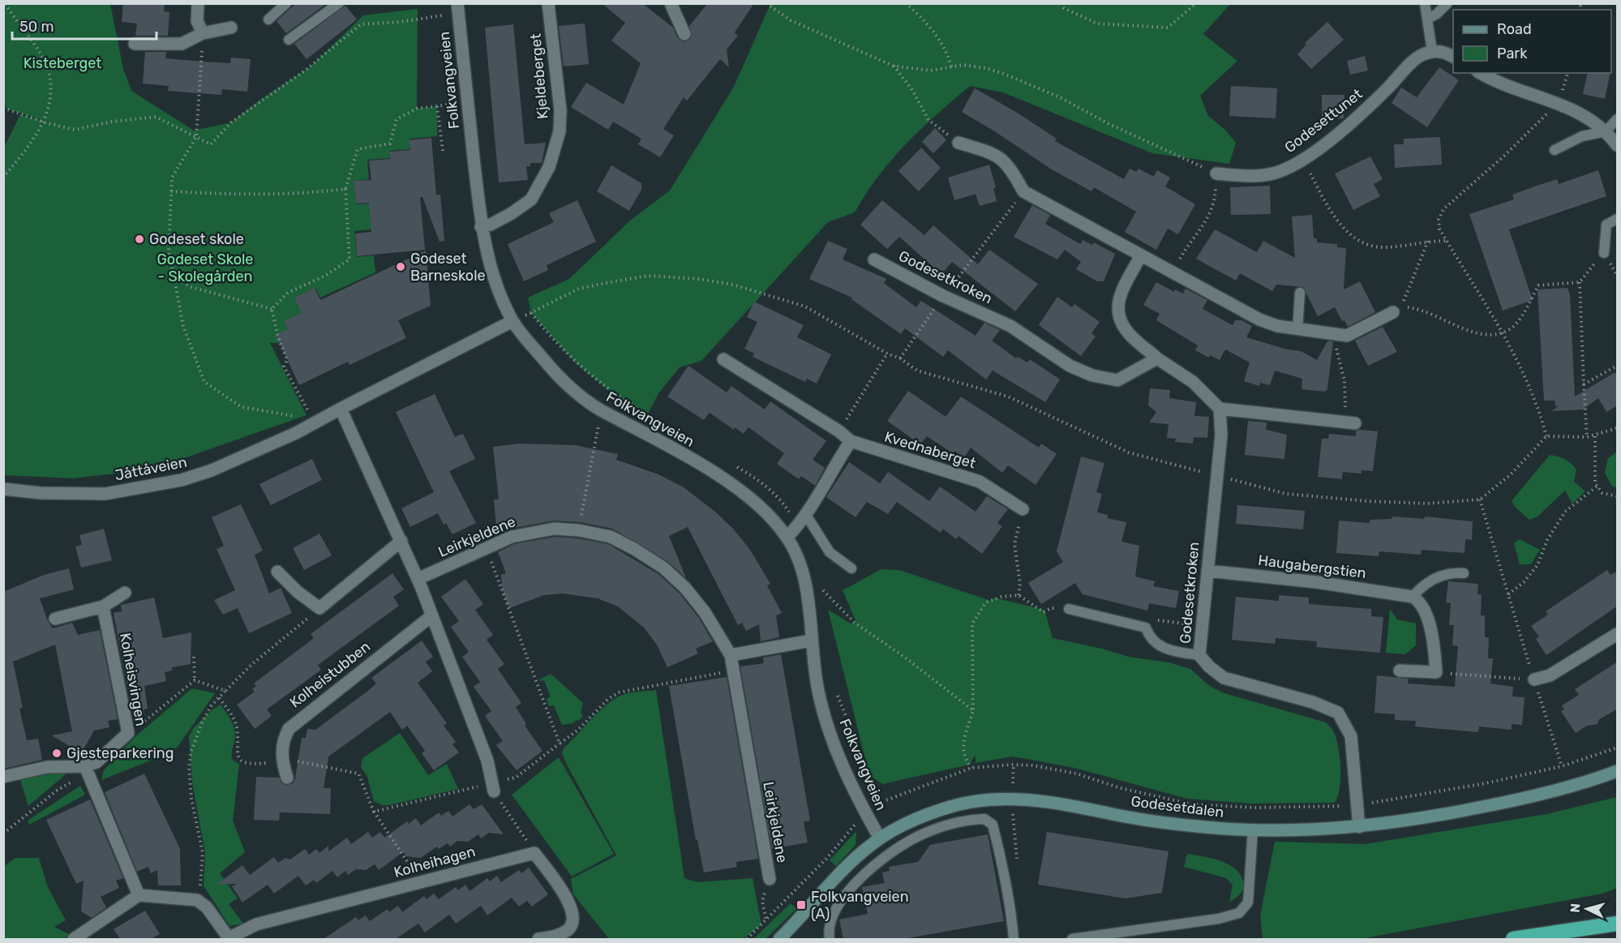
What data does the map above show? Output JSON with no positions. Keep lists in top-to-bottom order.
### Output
{
  "streets": {
    "main road": ["Godesetdalen"],
    "street": [
      "Kjeldeberget",
      "Folkvangveien",
      "Godesettunet",
      "Godesetkroken",
      "Kvednaberget",
      "Jåttåveien",
      "Leirkjeldene",
      "Haugabergstien",
      "Kolheistubben",
      "Kolheisvingen",
      "Kolheihagen"
    ]
  },
  "crossings": [
    ["Kjeldeberget", "Folkvangveien"],
    ["Folkvangveien", "Godesetdalen"],
    ["Godesetkroken", "Haugabergstien"],
    ["Godesetkroken", "Godesetdalen"]
  ],
  "parks": ["Kisteberget", "Godeset Skole - Skolegården"],
  "places": {
    "other": ["Godeset skole", "Godeset Barneskole", "Gjesteparkering"],
    "transit": ["Folkvangveien (A)"]
  },
  "legend": ["Road", "Park"],
  "scale_bar": "50 m",
  "north": "left"
}
